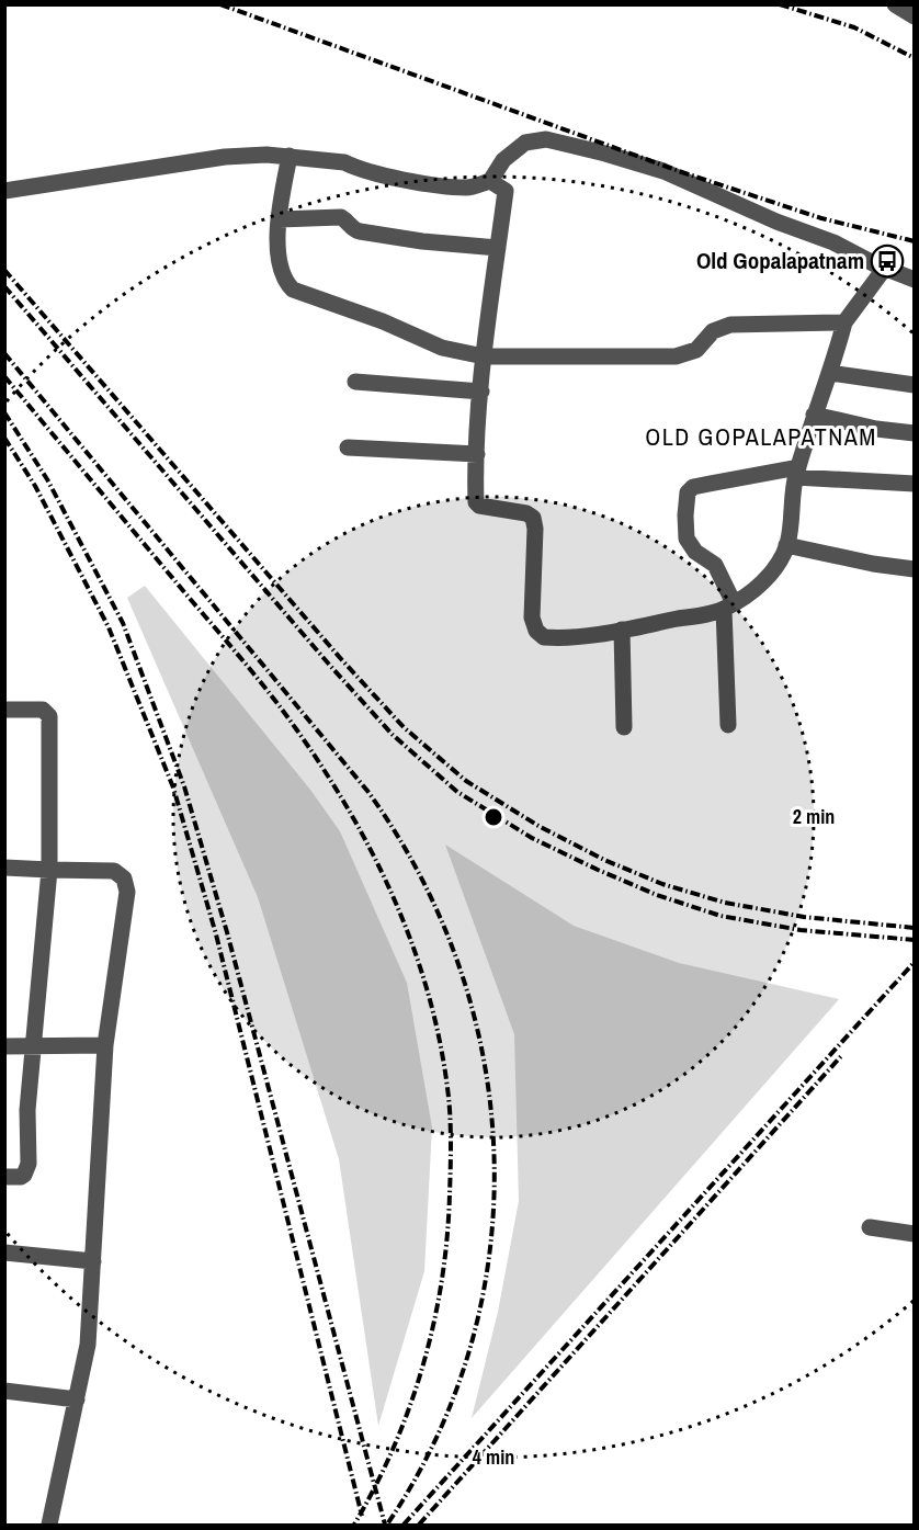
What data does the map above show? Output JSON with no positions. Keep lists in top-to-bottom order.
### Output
{
  "districts": ["OLD GOPALAPATNAM"],
  "places": {
    "bus stop": ["Old Gopalapatnam"]
  },
  "rings": ["2 min", "4 min"]
}
